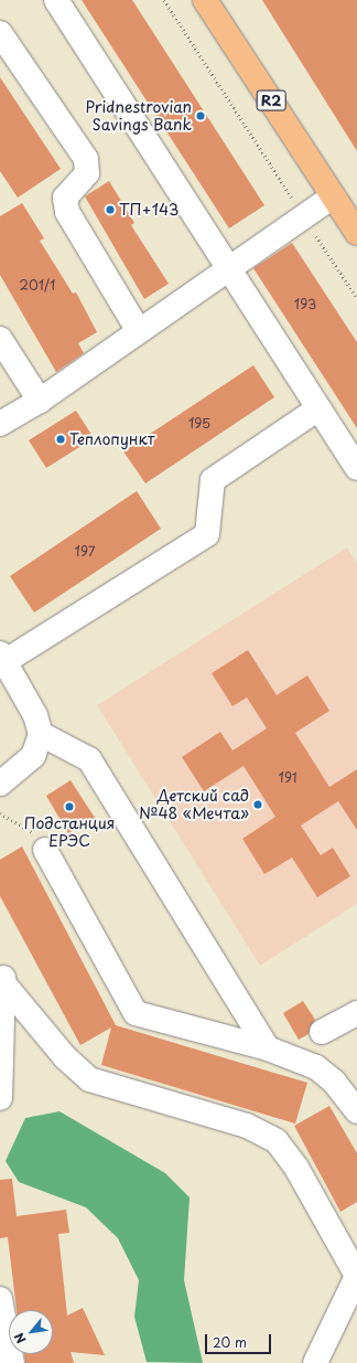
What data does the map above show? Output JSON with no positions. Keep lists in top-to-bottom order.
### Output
{
  "streets": {
    "main road": ["R2"]
  },
  "places": [
    "Pridnestrovian Savings Bank",
    "ТП+143",
    "Теплопункт",
    "Детский сад №48 «Мечта»",
    "Подстанция ЕРЭС"
  ],
  "house_numbers": [
    "201/1",
    "193",
    "195",
    "197",
    "191"
  ],
  "scale_bar": "20 m",
  "north": "bottom left"
}
